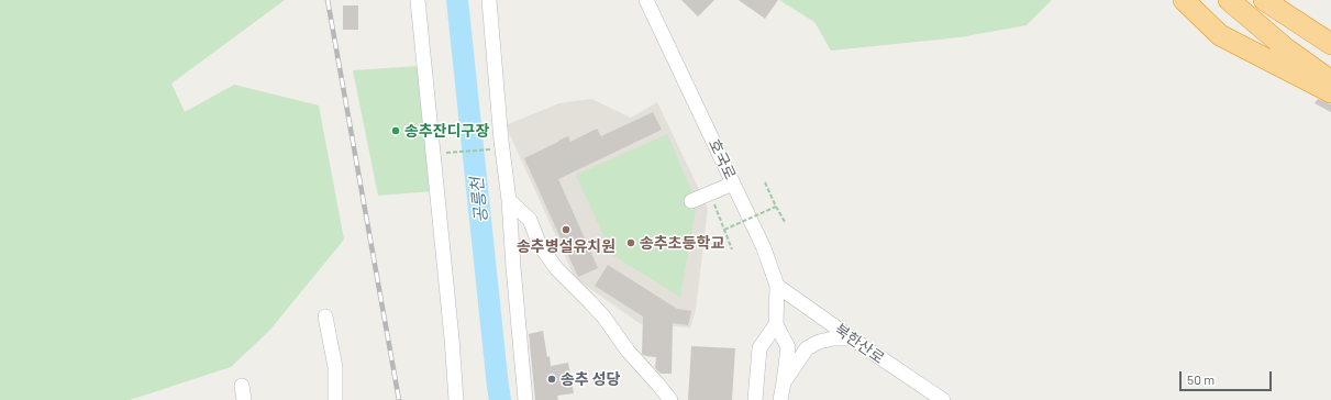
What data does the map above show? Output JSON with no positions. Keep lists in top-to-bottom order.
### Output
{
  "streets": {
    "street": ["호국로", "북한산로"]
  },
  "crossings": [
    ["호국로", "북한산로"]
  ],
  "water": ["공릉천"],
  "places": [
    "송추잔디구장",
    "송추병설유치원",
    "송추초등학교",
    "송추 성당"
  ],
  "scale_bar": "50 m"
}
